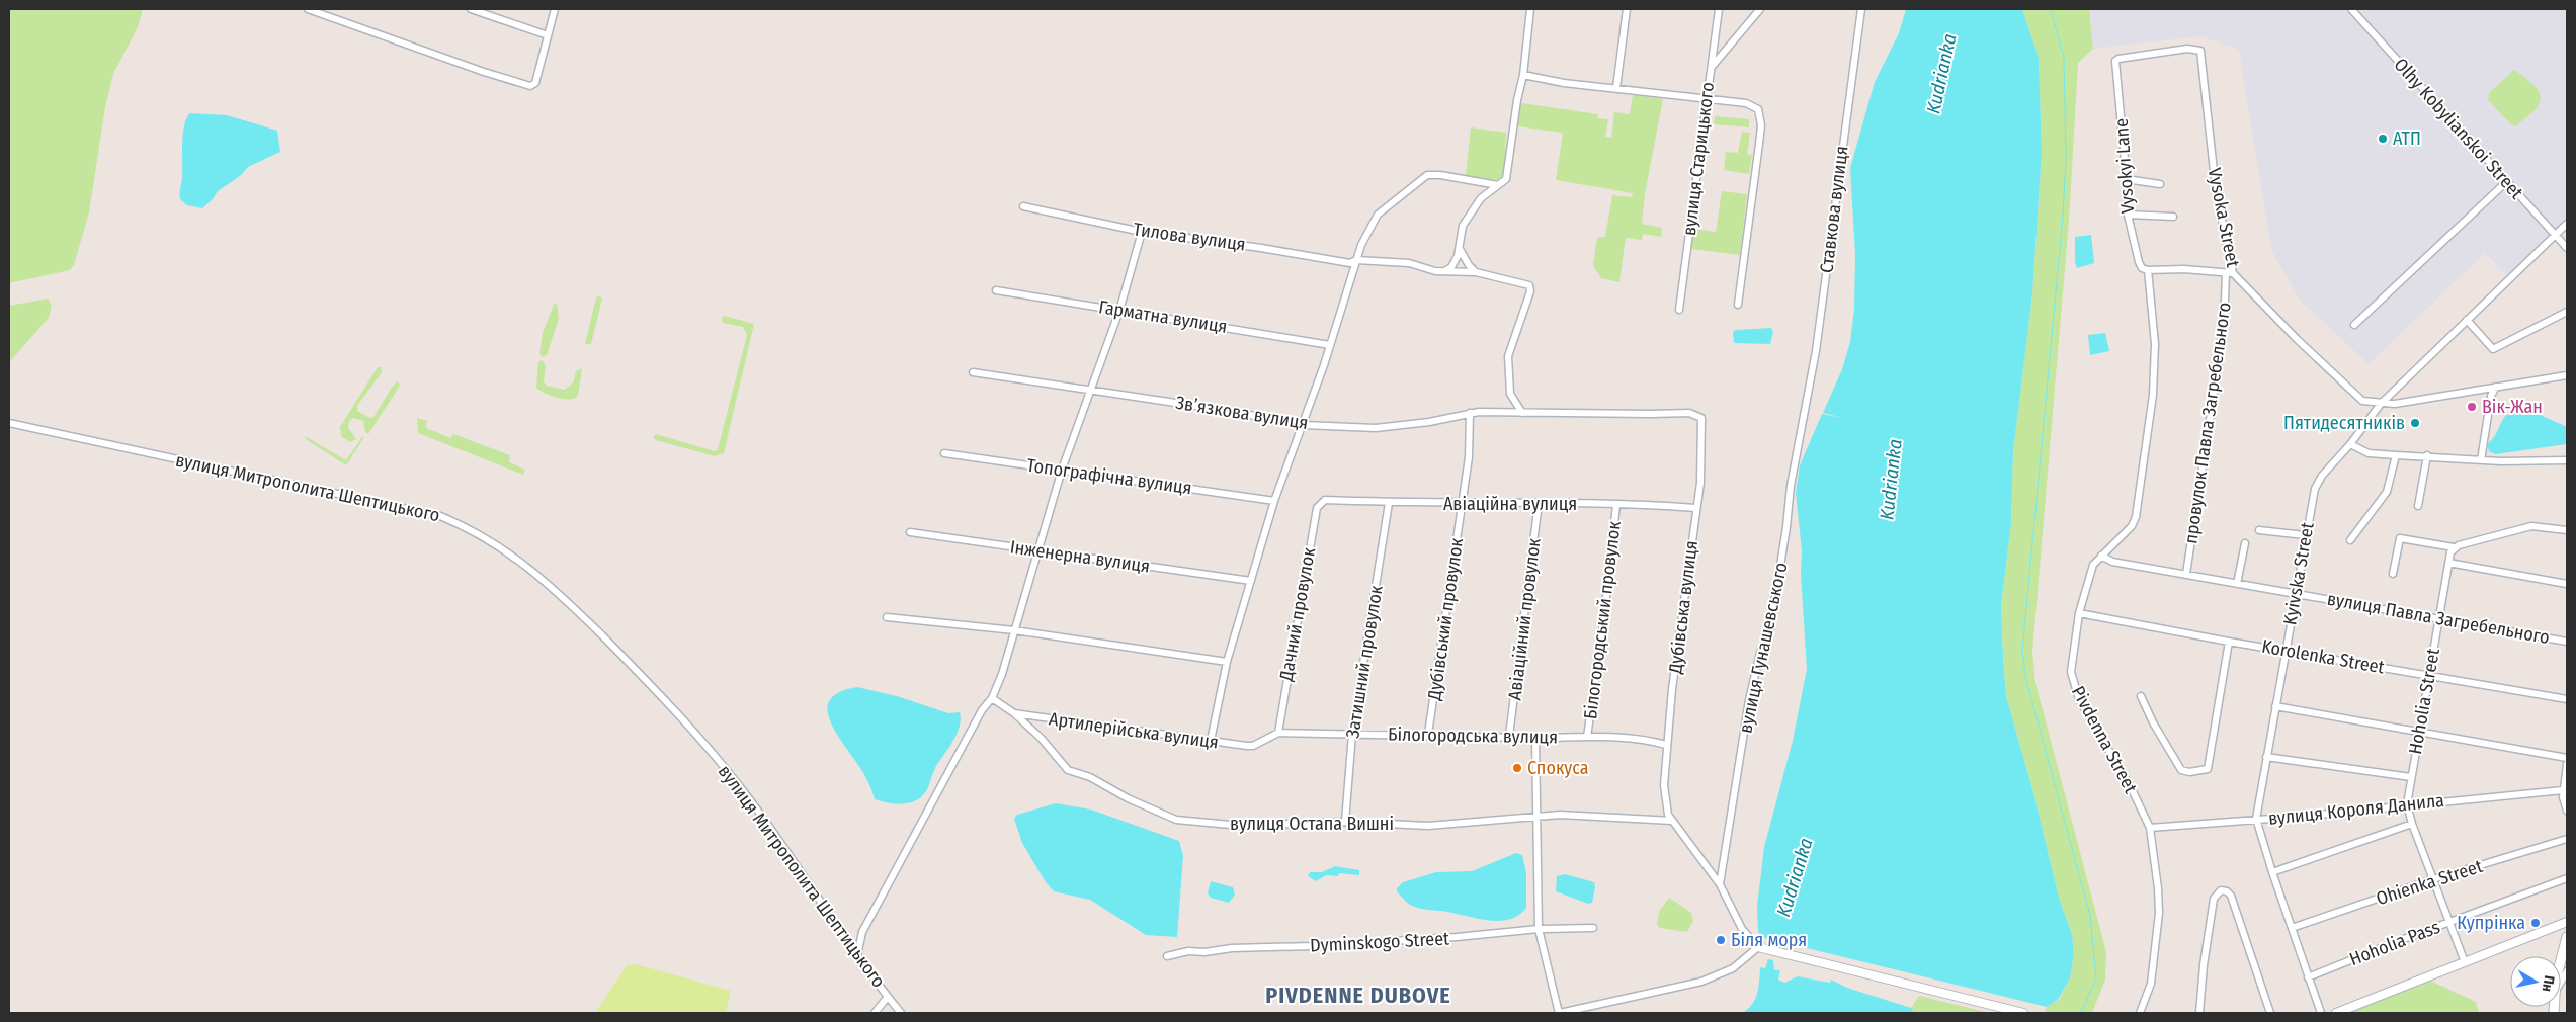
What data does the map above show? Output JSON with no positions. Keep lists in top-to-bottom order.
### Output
{
  "streets": {
    "street": [
      "Olhy Kobylianskoi Street",
      "вулиця Старицького",
      "Vysokyi Lane",
      "Ставкова вулиця",
      "Vysoka Street",
      "Тилова вулиця",
      "Гарматна вулиця",
      "Звʼязкова вулиця",
      "провулок Павла Загребельного",
      "Топографічна вулиця",
      "вулиця Митрополита Шептицького",
      "Авіаційна вулиця",
      "Інженерна вулиця",
      "Kyivska Street",
      "Дубівська вулиця",
      "Дачний провулок",
      "вулиця Павла Загребельного",
      "Дубівський провулок",
      "Авіаційний провулок",
      "Білогородський провулок",
      "вулиця Гунашевського",
      "Korolenka Street",
      "Затишний провулок",
      "Hoholia Street",
      "Артилерійська вулиця",
      "Білогородська вулиця",
      "Pivdenna Street",
      "вулиця Короля Данила",
      "вулиця Остапа Вишні",
      "Ohienka Street",
      "Dyminskogo Street",
      "Hoholia Pass"
    ]
  },
  "crossings": [
    ["Olhy Kobylianskoi Street", "Kyivska Street"],
    ["Vysokyi Lane", "Vysoka Street"],
    ["Vysokyi Lane", "Pivdenna Street"],
    ["Ставкова вулиця", "вулиця Гунашевського"],
    ["Vysoka Street", "Kyivska Street"],
    ["Тилова вулиця", "Дубівська вулиця"],
    ["Звʼязкова вулиця", "Дубівська вулиця"],
    ["Звʼязкова вулиця", "Дубівський провулок"],
    ["провулок Павла Загребельного", "вулиця Павла Загребельного"],
    ["Авіаційна вулиця", "Дубівська вулиця"],
    ["Авіаційна вулиця", "Дачний провулок"],
    ["Авіаційна вулиця", "Дубівський провулок"],
    ["Авіаційна вулиця", "Авіаційний провулок"],
    ["Авіаційна вулиця", "Білогородський провулок"],
    ["Авіаційна вулиця", "Затишний провулок"],
    ["Kyivska Street", "вулиця Павла Загребельного"],
    ["Kyivska Street", "Korolenka Street"],
    ["Kyivska Street", "вулиця Короля Данила"],
    ["Kyivska Street", "Ohienka Street"],
    ["Kyivska Street", "Hoholia Pass"],
    ["Дубівська вулиця", "вулиця Гунашевського"],
    ["Дубівська вулиця", "Білогородська вулиця"],
    ["Дубівська вулиця", "вулиця Остапа Вишні"],
    ["Дачний провулок", "Артилерійська вулиця"],
    ["Дачний провулок", "Білогородська вулиця"],
    ["вулиця Павла Загребельного", "Hoholia Street"],
    ["вулиця Павла Загребельного", "Pivdenna Street"],
    ["Дубівський провулок", "Білогородська вулиця"],
    ["Авіаційний провулок", "Білогородська вулиця"],
    ["Білогородський провулок", "Білогородська вулиця"],
    ["Korolenka Street", "Hoholia Street"],
    ["Korolenka Street", "Pivdenna Street"],
    ["Затишний провулок", "Білогородська вулиця"],
    ["Затишний провулок", "вулиця Остапа Вишні"],
    ["Hoholia Street", "вулиця Короля Данила"],
    ["Hoholia Street", "Ohienka Street"],
    ["Hoholia Street", "Hoholia Pass"],
    ["Артилерійська вулиця", "Білогородська вулиця"],
    ["Артилерійська вулиця", "вулиця Остапа Вишні"],
    ["Pivdenna Street", "вулиця Короля Данила"]
  ],
  "districts": ["PIVDENNE DUBOVE"],
  "water": ["Kudrianka"],
  "places": [
    "АТП",
    "Вік-Жан",
    "Пятидесятників",
    "Спокуса",
    "Купрінка",
    "Біля моря"
  ],
  "north": "right"
}
